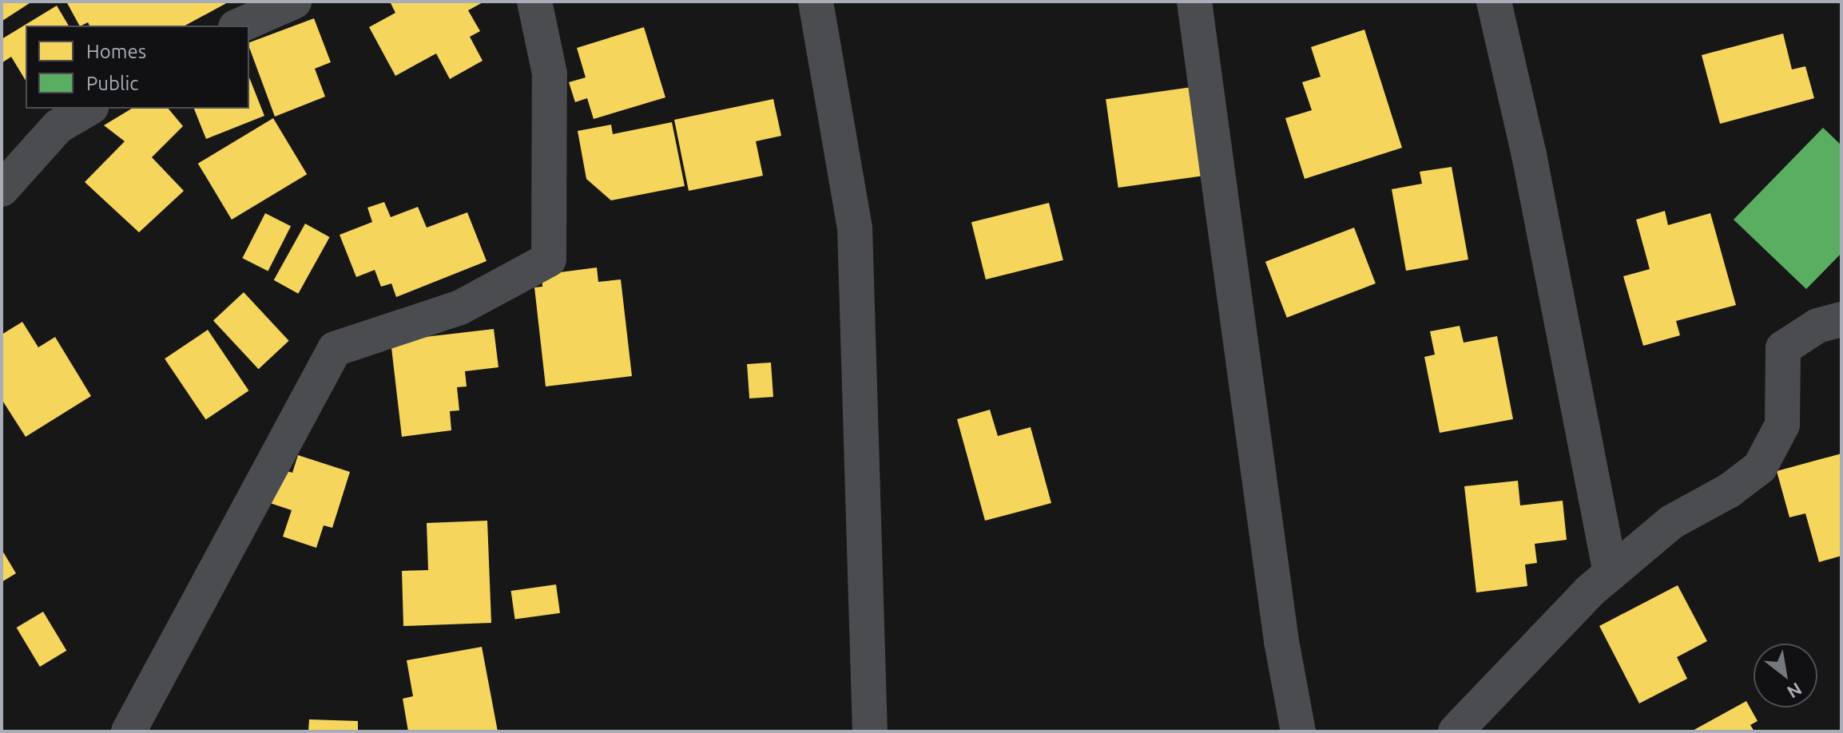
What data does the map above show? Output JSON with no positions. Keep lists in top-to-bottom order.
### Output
{
  "legend": ["Homes", "Public"],
  "north": "bottom right"
}
